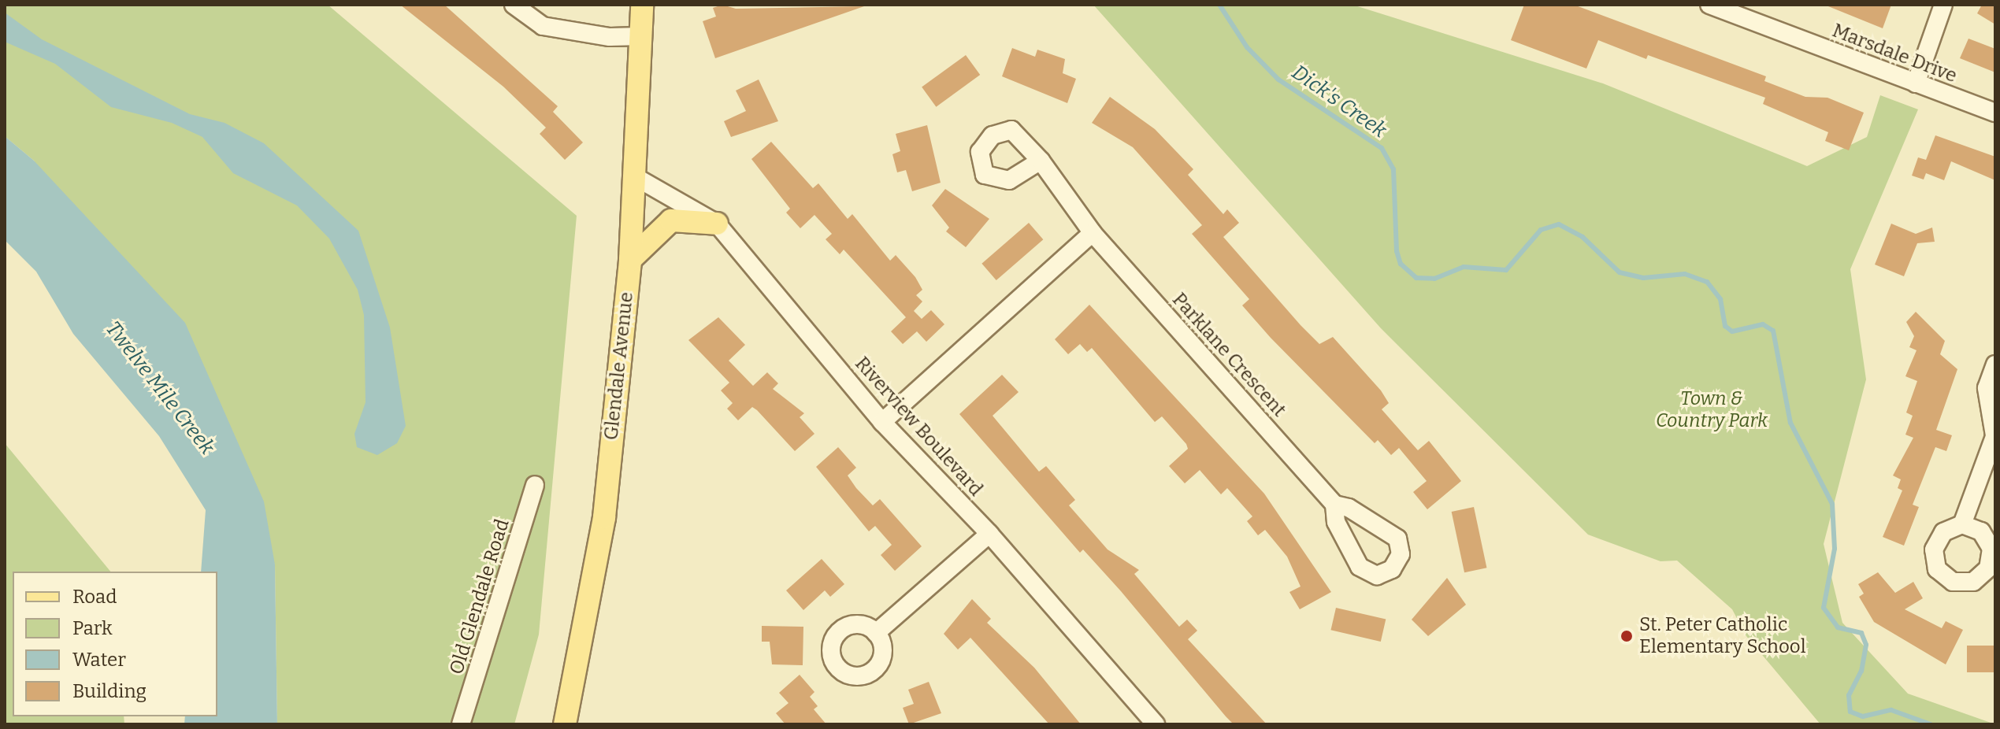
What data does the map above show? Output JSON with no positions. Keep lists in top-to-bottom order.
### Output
{
  "streets": {
    "main road": ["Glendale Avenue"],
    "street": [
      "Marsdale Drive",
      "Parklane Crescent",
      "Riverview Boulevard",
      "Old Glendale Road"
    ]
  },
  "crossings": [
    ["Glendale Avenue", "Riverview Boulevard"]
  ],
  "water": ["Dick's Creek", "Twelve Mile Creek"],
  "parks": ["Town & Country Park"],
  "places": ["St. Peter Catholic Elementary School"],
  "legend": [
    "Road",
    "Park",
    "Water",
    "Building"
  ]
}
